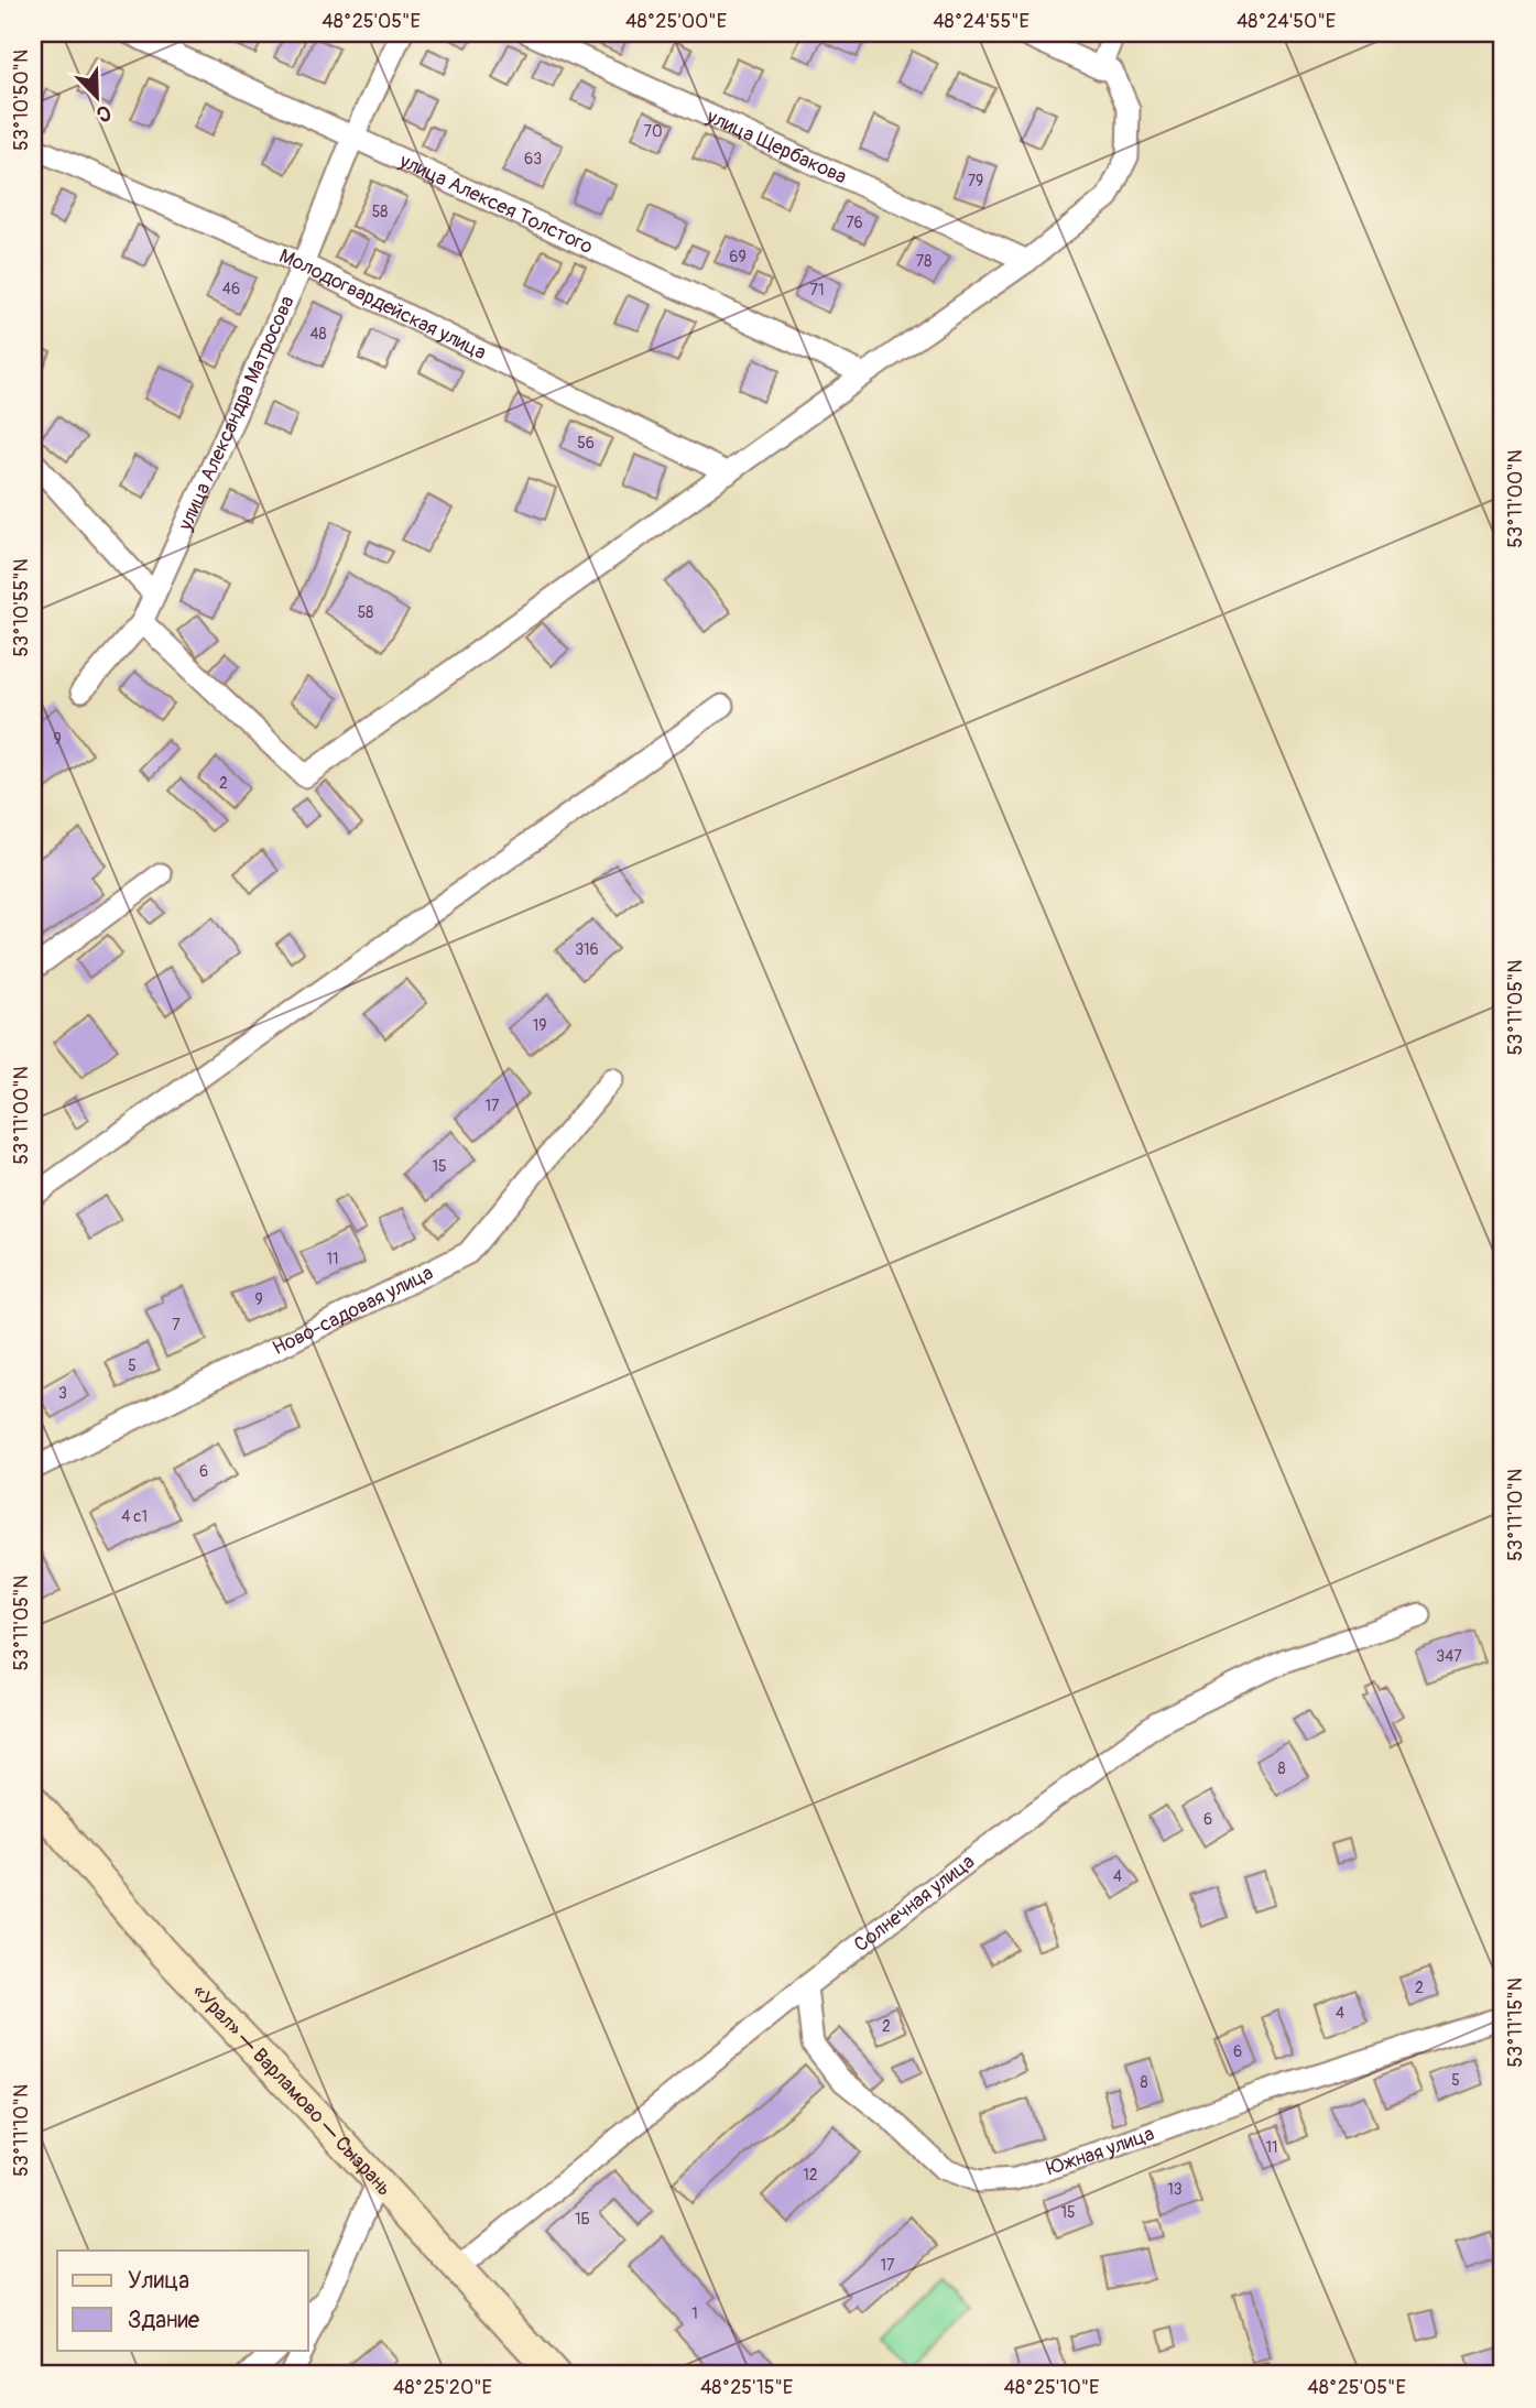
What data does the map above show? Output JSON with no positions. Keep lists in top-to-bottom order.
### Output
{
  "streets": {
    "main road": ["«Урал» — Варламово — Сызрань"],
    "street": [
      "улица Щербакова",
      "улица Алексея Толстого",
      "Молодогвардейская улица",
      "улица Александра Матросова",
      "Ново-садовая улица",
      "Солнечная улица",
      "Южная улица"
    ]
  },
  "crossings": [
    ["улица Алексея Толстого", "улица Александра Матросова"],
    ["Молодогвардейская улица", "улица Александра Матросова"],
    ["Солнечная улица", "«Урал» — Варламово — Сызрань"],
    ["Солнечная улица", "Южная улица"]
  ],
  "house_numbers": [
    "70",
    "63",
    "79",
    "58",
    "76",
    "69",
    "78",
    "46",
    "71",
    "48",
    "56",
    "58",
    "9",
    "2",
    "316",
    "19",
    "17",
    "15",
    "11",
    "9",
    "7",
    "5",
    "3",
    "6",
    "4 с1",
    "347",
    "8",
    "6",
    "4",
    "2",
    "4",
    "2",
    "6",
    "5",
    "8",
    "11",
    "12",
    "13",
    "15",
    "1Б",
    "17",
    "1"
  ],
  "legend": ["Улица", "Здание"],
  "north": "bottom right",
  "coordinates": [
    "48°25'05\"E",
    "48°25'00\"E",
    "48°24'55\"E",
    "48°24'50\"E",
    "53°10'50\"N",
    "53°11'00\"N",
    "53°10'55\"N",
    "53°11'05\"N",
    "53°11'10\"N",
    "53°11'15\"N",
    "48°25'20\"E",
    "48°25'15\"E",
    "48°25'10\"E"
  ]
}
